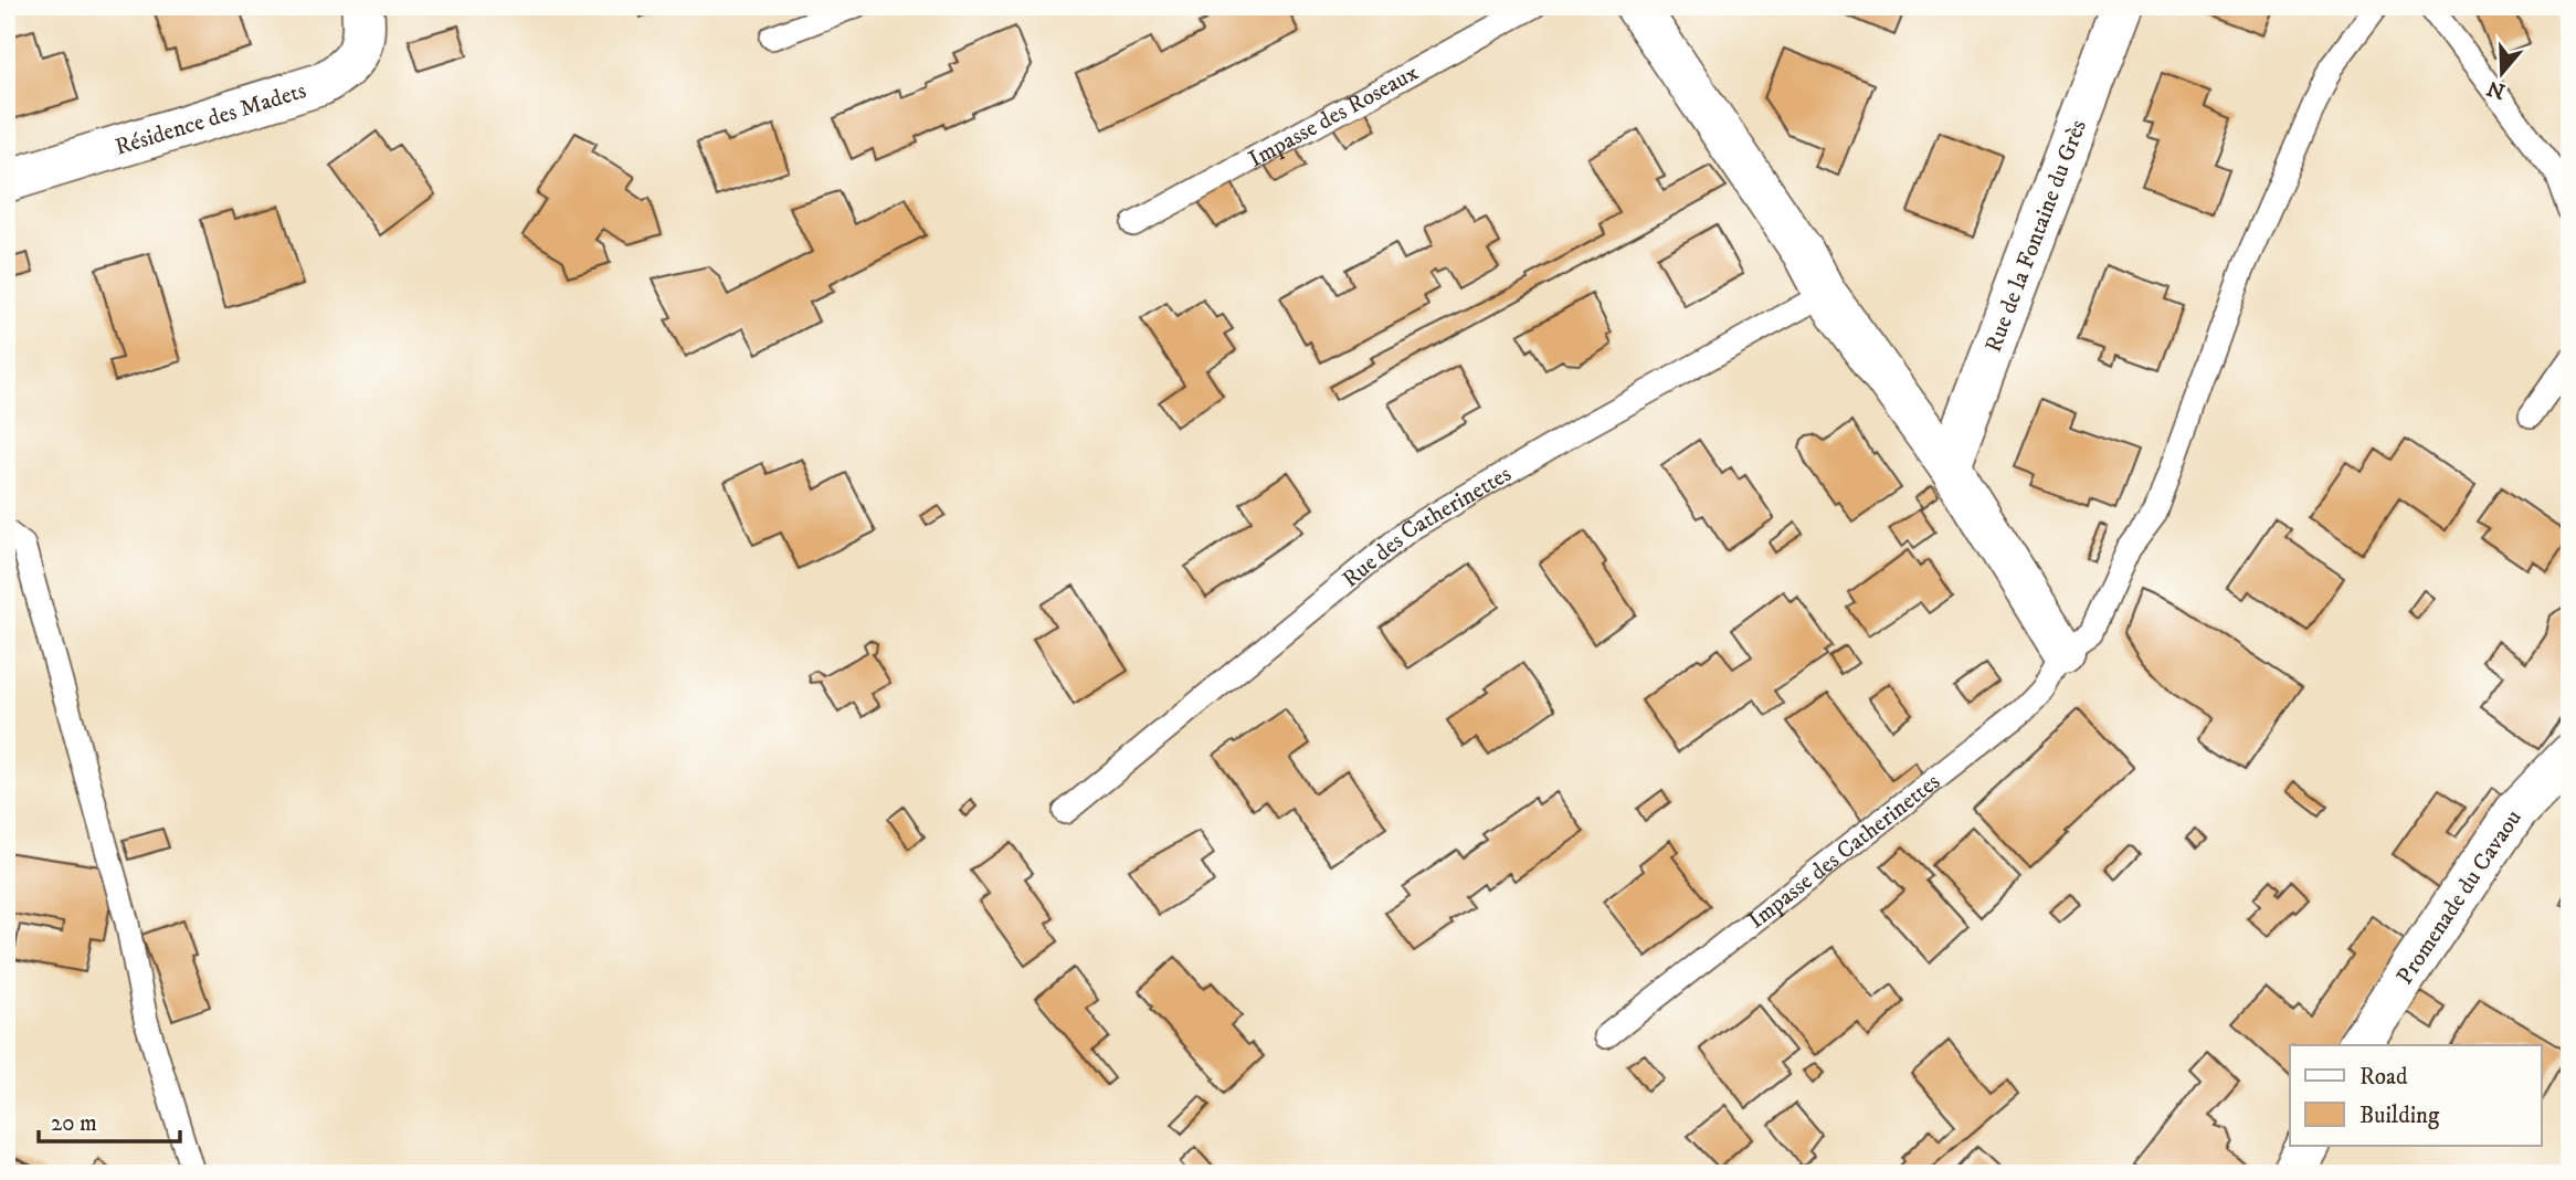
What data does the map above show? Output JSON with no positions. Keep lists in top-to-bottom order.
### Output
{
  "streets": {
    "street": ["Résidence des Madets", "Rue de la Fontaine du Grès", "Promenade du Cavaou"],
    "lane": ["Impasse des Roseaux", "Rue des Catherinettes", "Impasse des Catherinettes"]
  },
  "legend": ["Road", "Building"],
  "scale_bar": "20 m",
  "north": "bottom"
}
